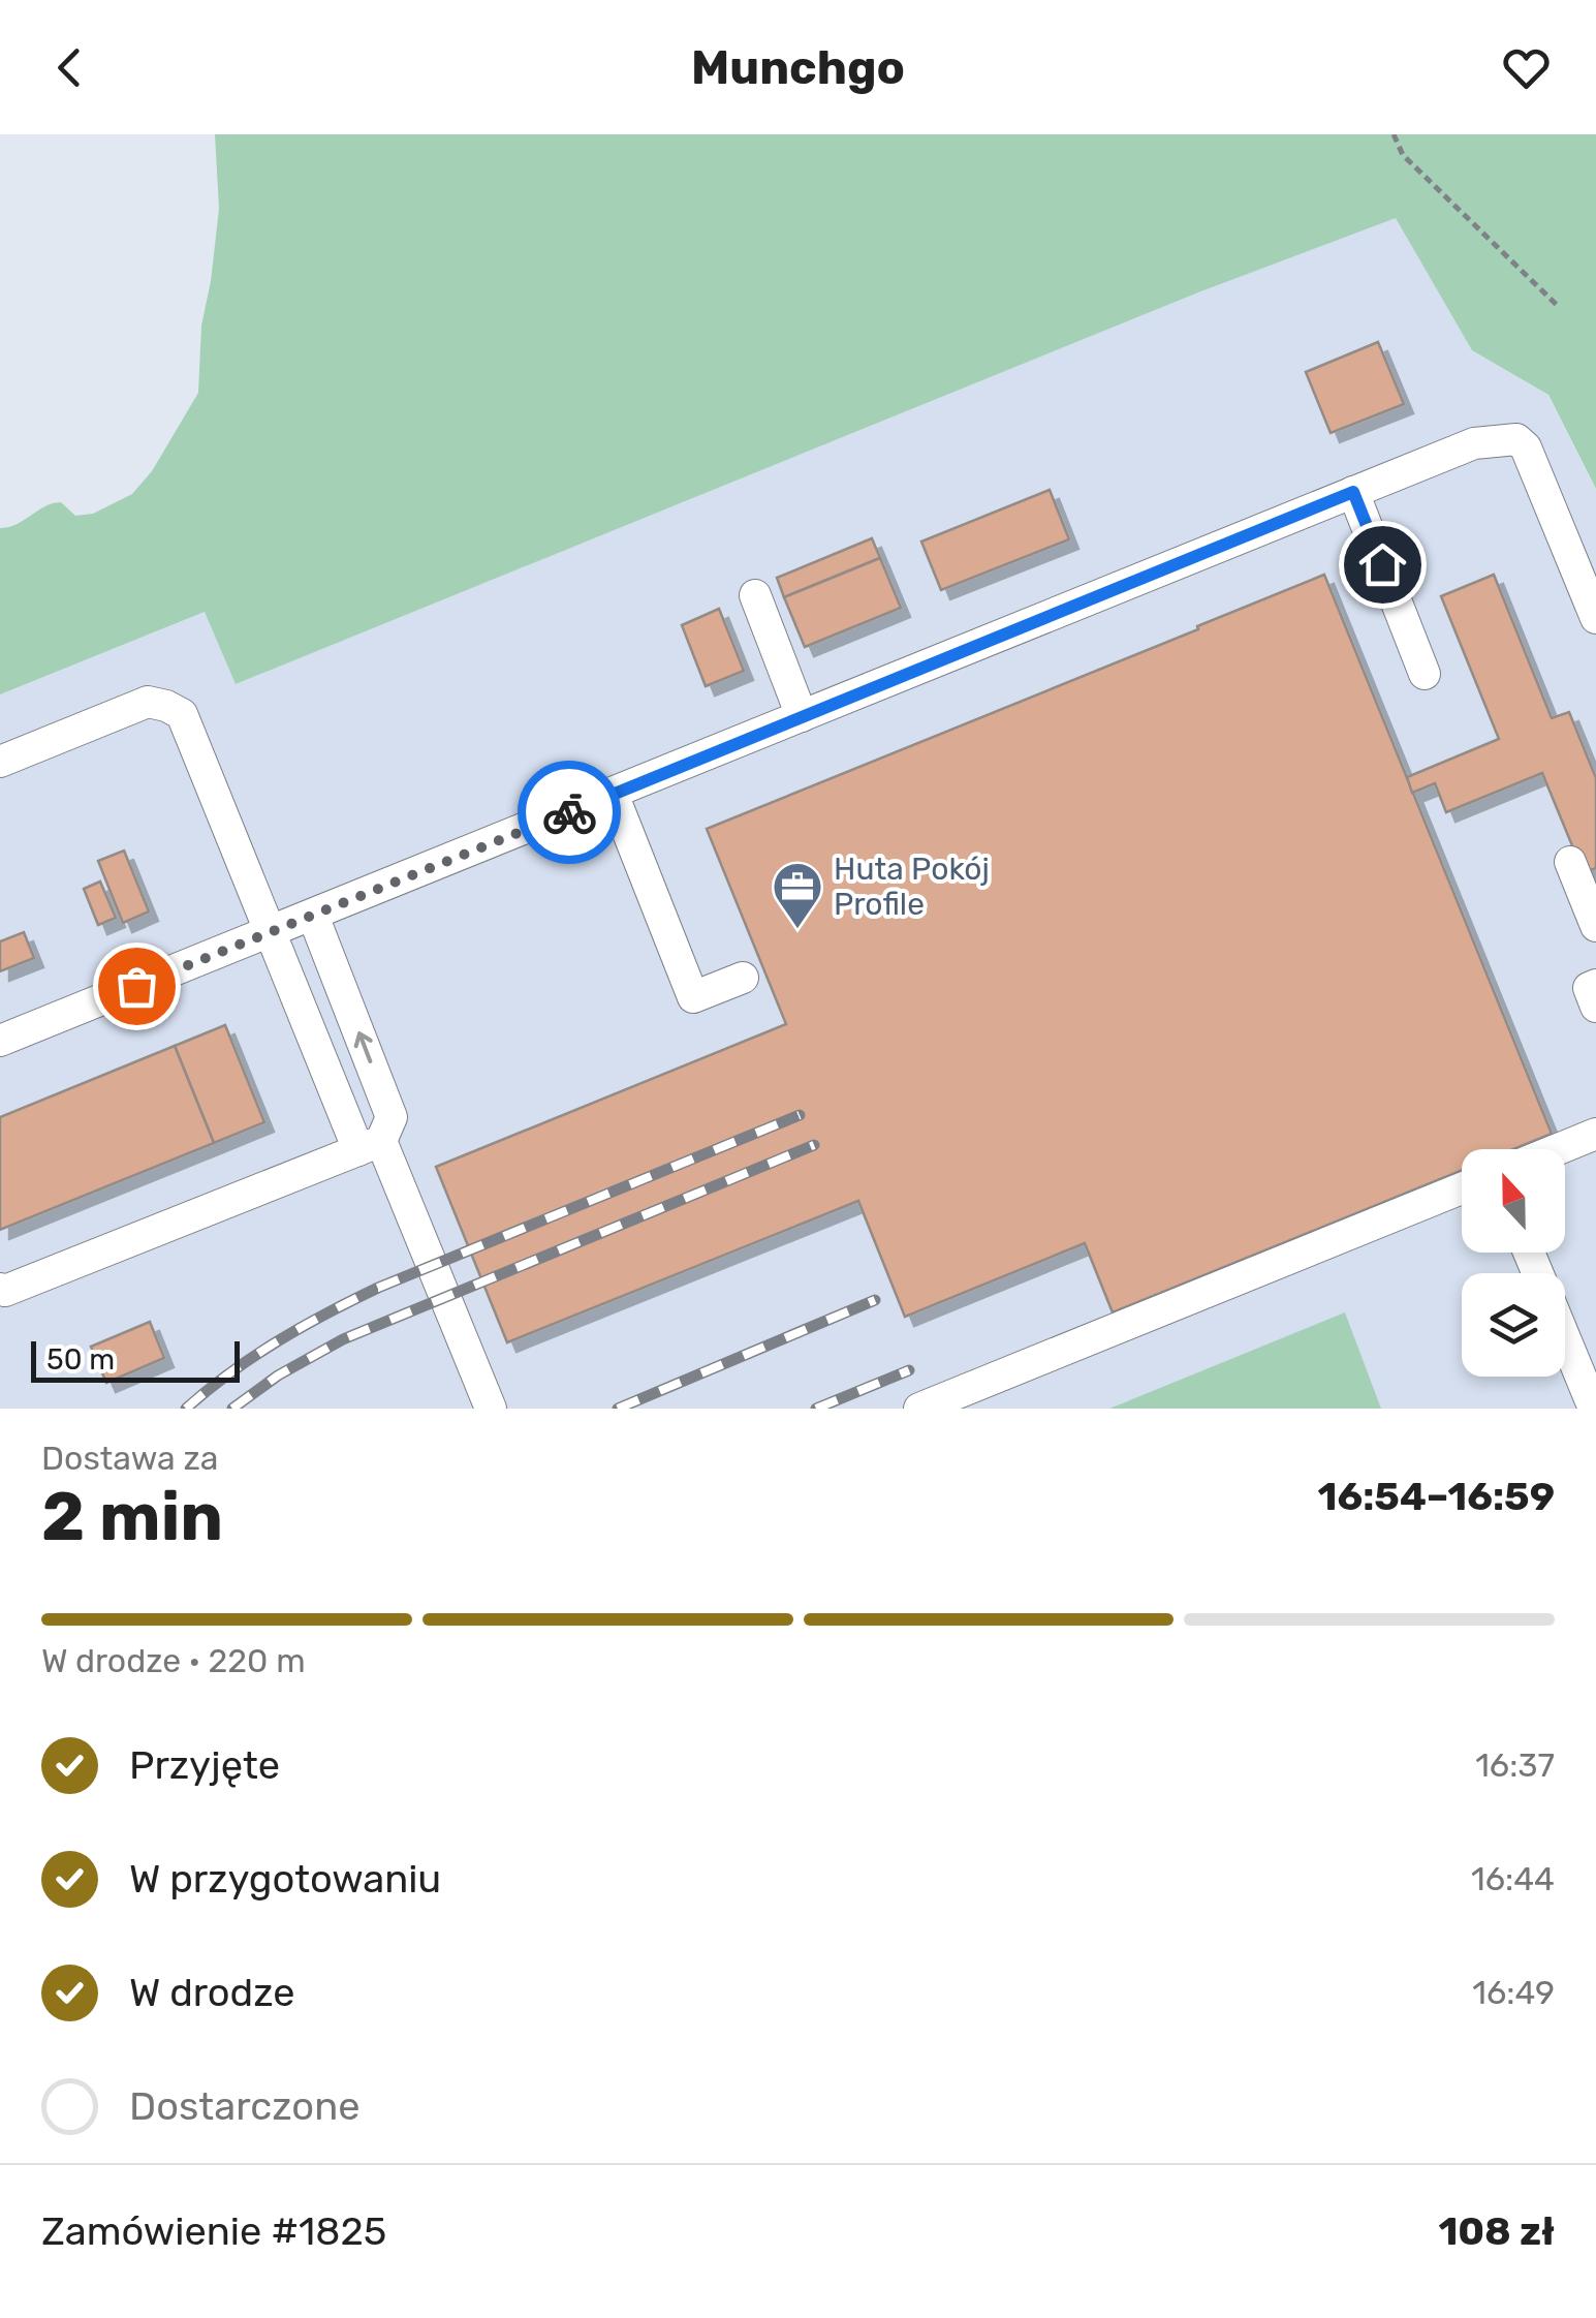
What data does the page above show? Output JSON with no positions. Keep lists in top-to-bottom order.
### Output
{
  "places": {
    "office": ["Huta Pokój Profile"]
  },
  "scale_bar": "50 m",
  "north": "top",
  "page": {
    "header": "Munchgo",
    "scale": "50 m",
    "heading": ["2 min", "Dostawa za", "16:54–16:59"],
    "panel": ["Zamówienie #1825", "108 zł"],
    "bar": "W drodze · 220 m",
    "list": [
      ["Przyjęte", "16:37"],
      ["W przygotowaniu", "16:44"],
      ["W drodze", "16:49"],
      "Dostarczone"
    ]
  }
}
